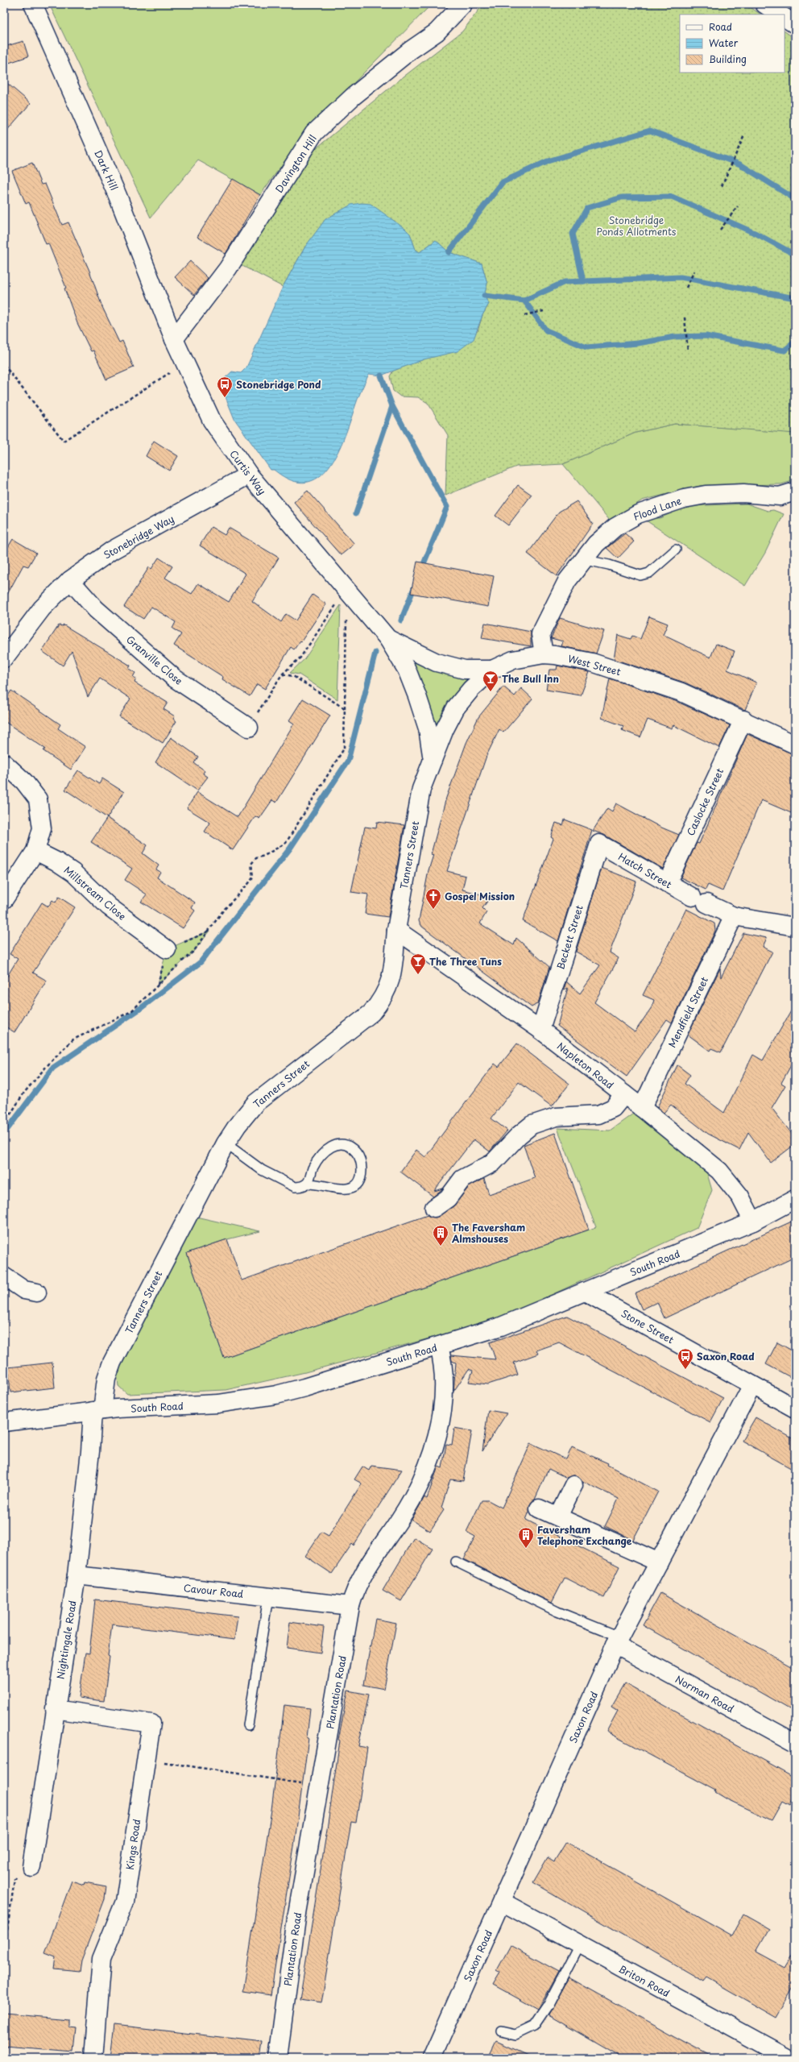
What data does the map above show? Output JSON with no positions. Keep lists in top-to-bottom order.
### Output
{
  "streets": {
    "street": [
      "Davington Hill",
      "Dark Hill",
      "Curtis Way",
      "Flood Lane",
      "Stonebridge Way",
      "Granville Close",
      "West Street",
      "Caslocke Street",
      "Tanners Street",
      "Hatch Street",
      "Millstream Close",
      "Beckett Street",
      "Mendfield Street",
      "Napleton Road",
      "South Road",
      "Stone Street",
      "Cavour Road",
      "Nightingale Road",
      "Plantation Road",
      "Norman Road",
      "Saxon Road",
      "Kings Road",
      "Briton Road"
    ]
  },
  "crossings": [
    ["Davington Hill", "Dark Hill"],
    ["Davington Hill", "Curtis Way"],
    ["Dark Hill", "Curtis Way"],
    ["Curtis Way", "Stonebridge Way"],
    ["Curtis Way", "West Street"],
    ["Curtis Way", "Tanners Street"],
    ["Flood Lane", "West Street"],
    ["Stonebridge Way", "Granville Close"],
    ["West Street", "Caslocke Street"],
    ["West Street", "Tanners Street"],
    ["Caslocke Street", "Hatch Street"],
    ["Tanners Street", "Napleton Road"],
    ["Tanners Street", "South Road"],
    ["Tanners Street", "Nightingale Road"],
    ["Hatch Street", "Beckett Street"],
    ["Hatch Street", "Mendfield Street"],
    ["Beckett Street", "Napleton Road"],
    ["Mendfield Street", "Napleton Road"],
    ["Napleton Road", "South Road"],
    ["South Road", "Stone Street"],
    ["South Road", "Nightingale Road"],
    ["South Road", "Plantation Road"],
    ["Stone Street", "Saxon Road"],
    ["Cavour Road", "Nightingale Road"],
    ["Cavour Road", "Plantation Road"],
    ["Nightingale Road", "Kings Road"],
    ["Norman Road", "Saxon Road"],
    ["Saxon Road", "Briton Road"]
  ],
  "parks": ["Stonebridge Ponds Allotments"],
  "places": {
    "bus stop": ["Stonebridge Pond", "Saxon Road"],
    "bar": ["The Bull Inn", "The Three Tuns"],
    "church": ["Gospel Mission"],
    "building": ["The Faversham Almshouses", "Faversham Telephone Exchange"]
  },
  "legend": ["Road", "Water", "Building"]
}
